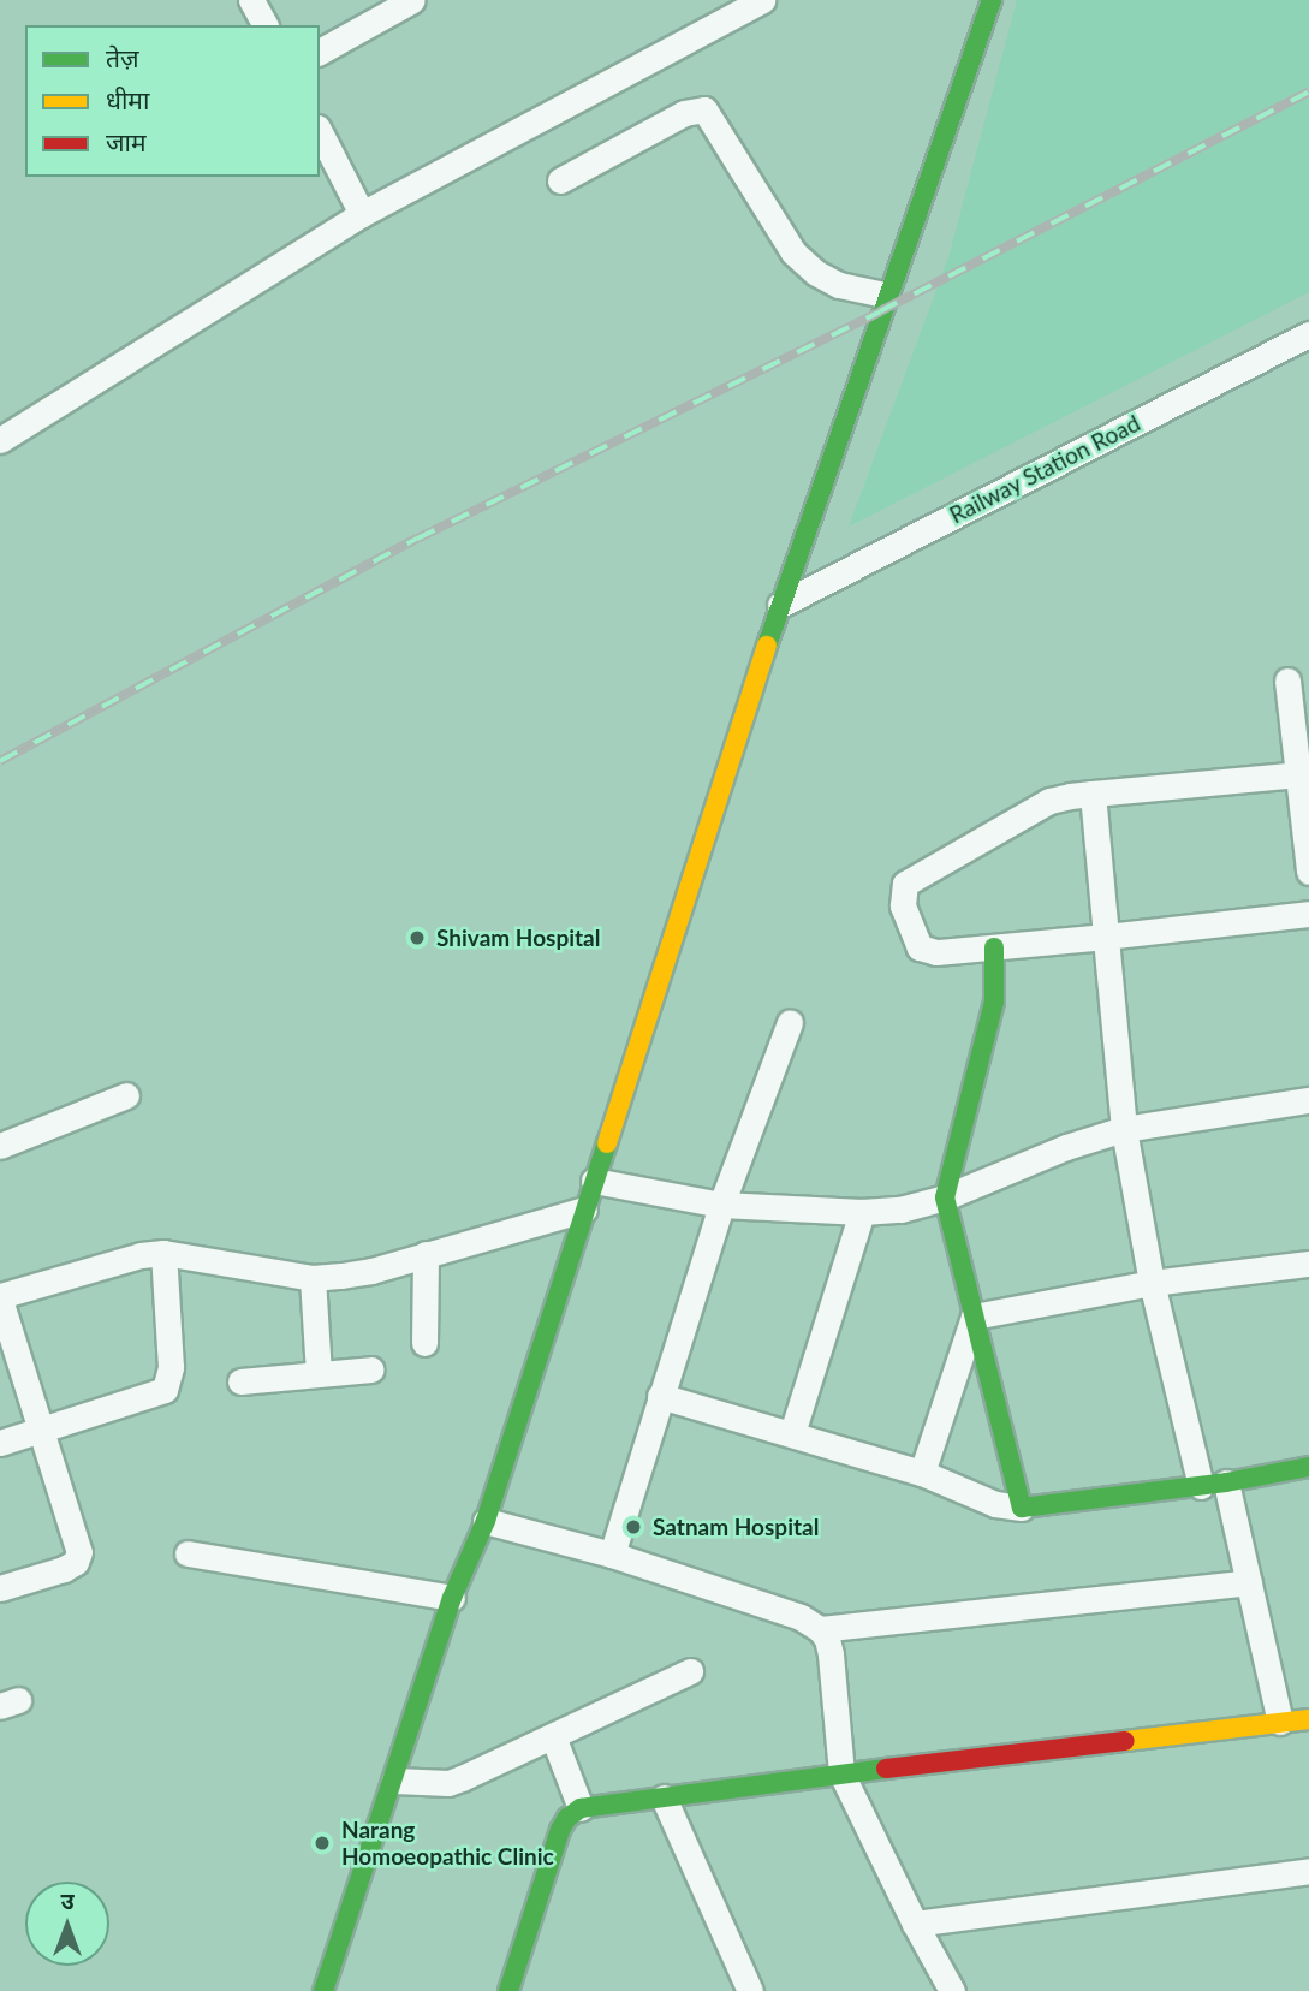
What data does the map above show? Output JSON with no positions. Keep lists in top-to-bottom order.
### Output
{
  "streets": {
    "street": ["Railway Station Road"]
  },
  "places": ["Shivam Hospital", "Satnam Hospital", "Narang Homoeopathic Clinic"],
  "legend": ["तेज़", "धीमा", "जाम"],
  "north": "top"
}
